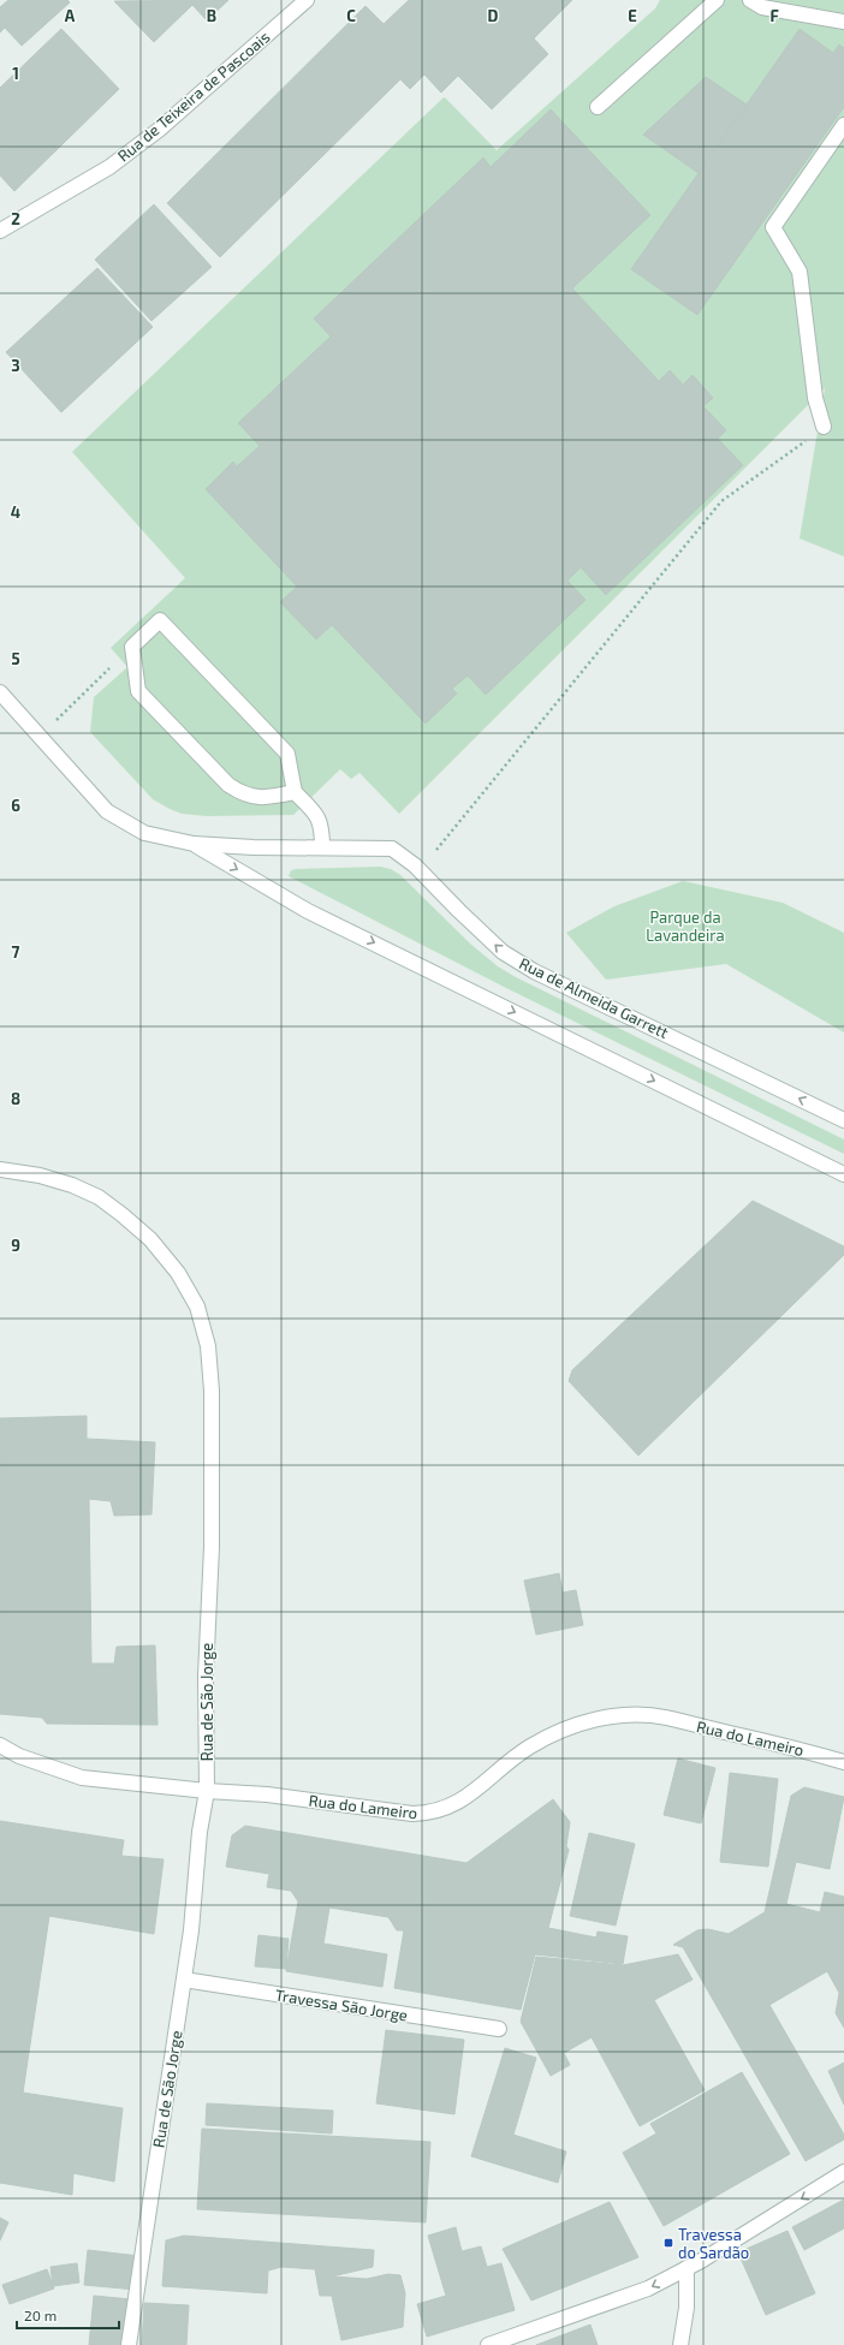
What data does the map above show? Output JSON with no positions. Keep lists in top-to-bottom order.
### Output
{
  "streets": {
    "street": [
      "Rua de Teixeira de Pascoais",
      "Rua de Almeida Garrett",
      "Rua de São Jorge",
      "Rua do Lameiro",
      "Travessa São Jorge"
    ]
  },
  "crossings": [
    ["Rua de São Jorge", "Rua do Lameiro"],
    ["Rua de São Jorge", "Travessa São Jorge"]
  ],
  "parks": ["Parque da Lavandeira"],
  "places": {
    "transit": ["Travessa do Sardão"]
  },
  "scale_bar": "20 m",
  "grid": {
    "columns": [
      "A",
      "B",
      "C",
      "D",
      "E",
      "F"
    ],
    "rows": [
      "1",
      "2",
      "3",
      "4",
      "5",
      "6",
      "7",
      "8",
      "9"
    ]
  }
}
